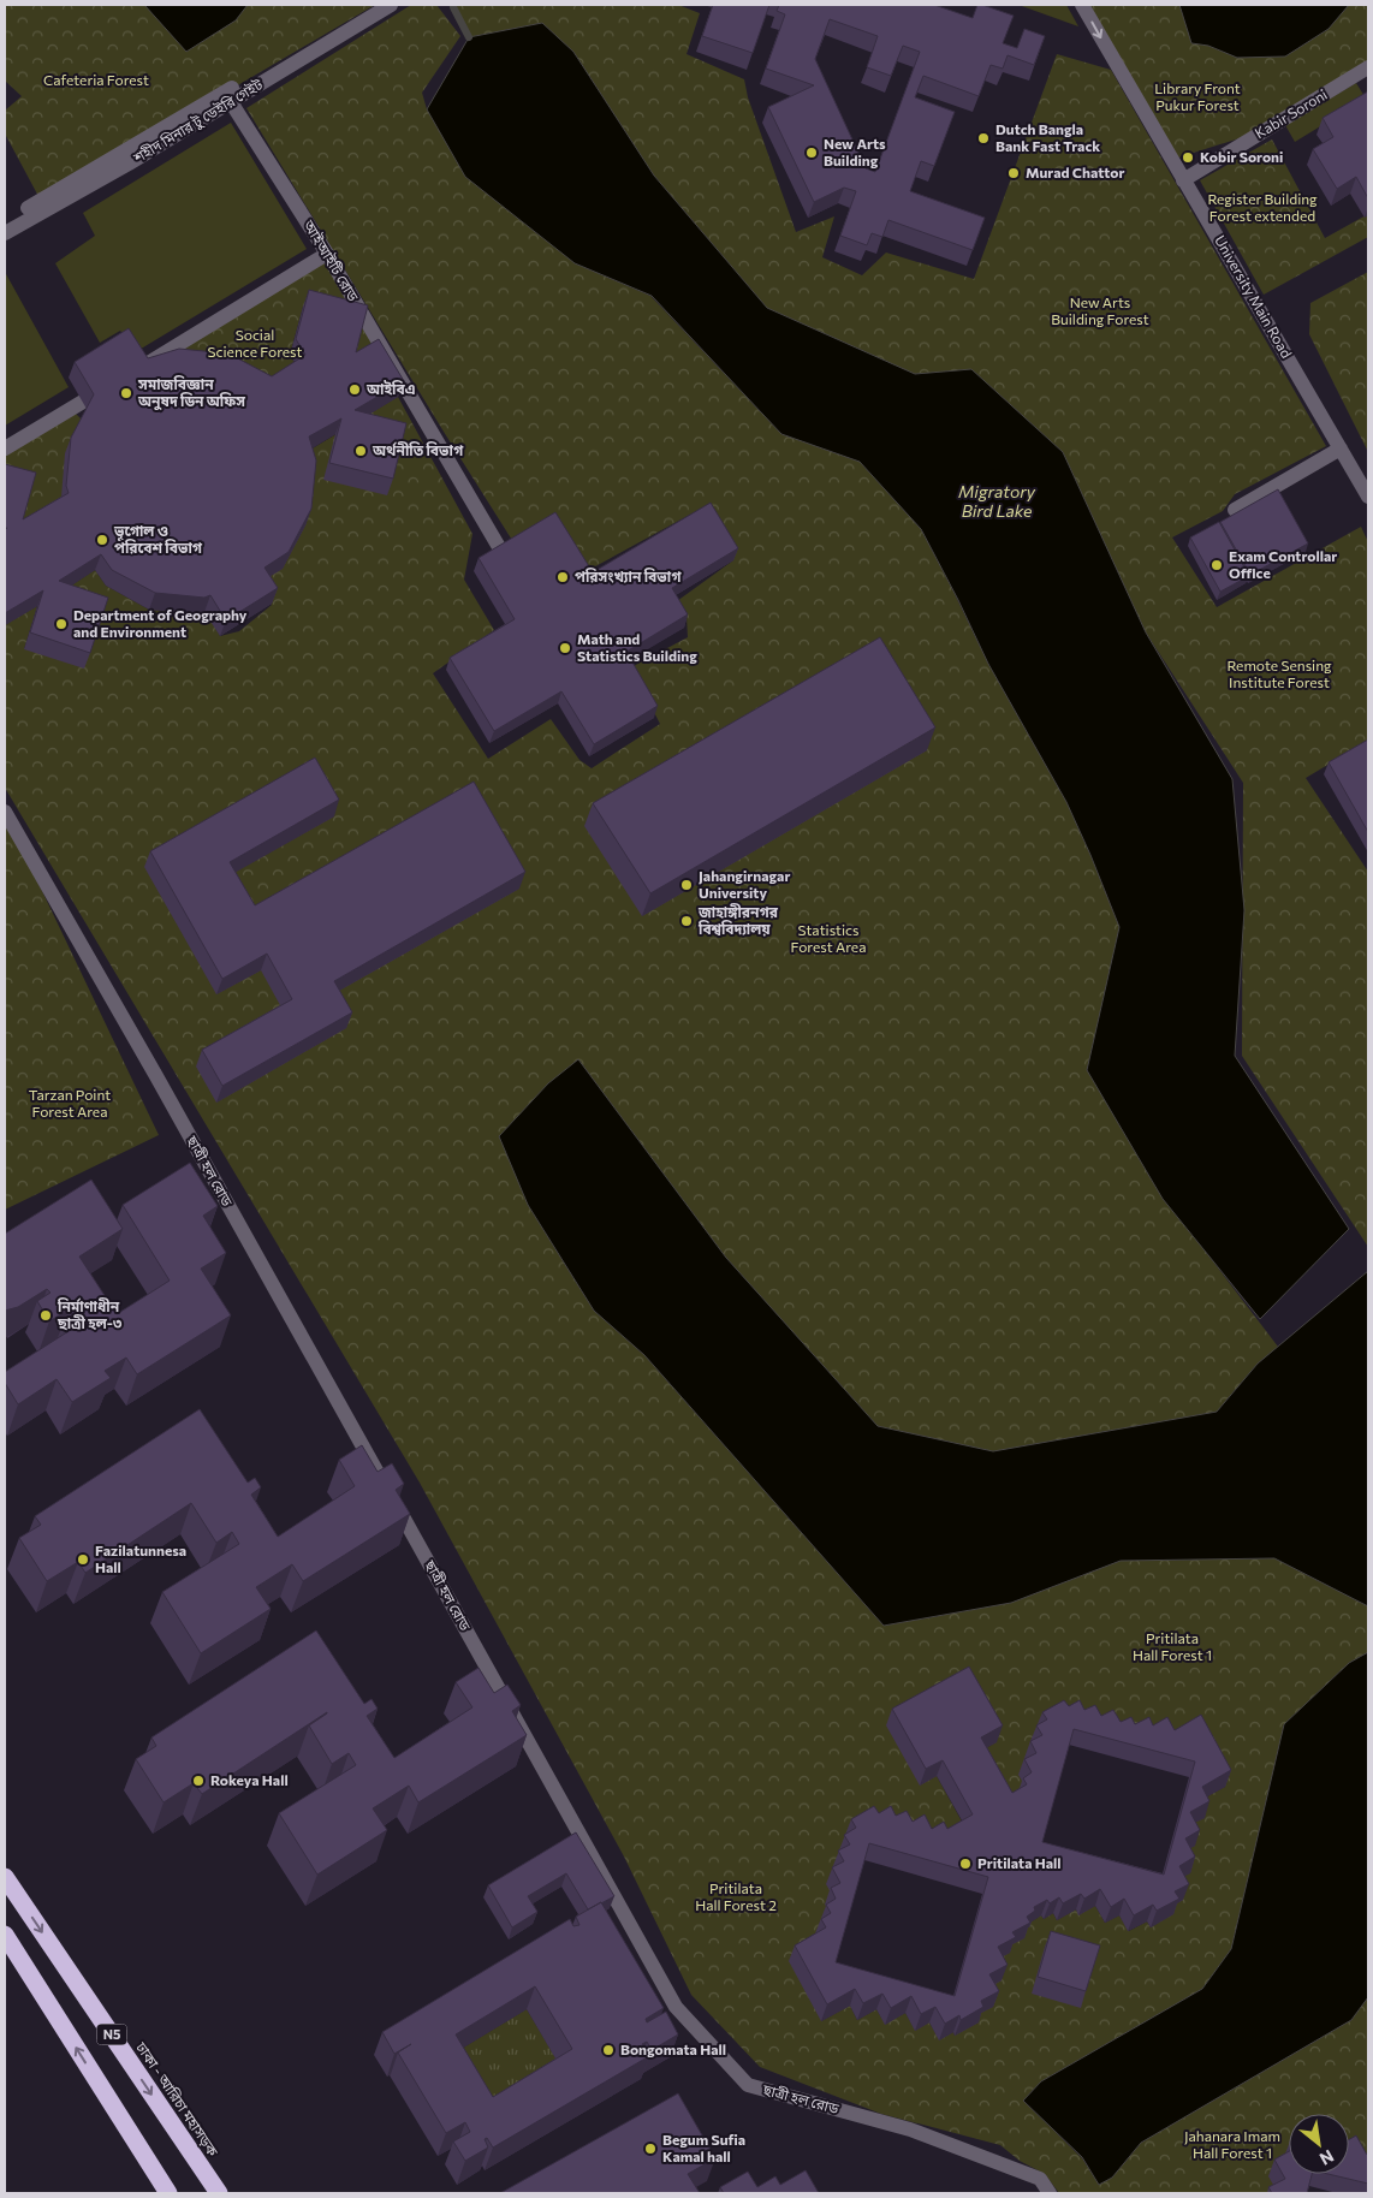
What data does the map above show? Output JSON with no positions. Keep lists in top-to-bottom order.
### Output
{
  "streets": {
    "highway": ["N5", "ঢাকা - আরিচা মহাসড়ক"],
    "street": [
      "Kabir Soroni",
      "শহীদ মিনার টু ডেইরি গেইট",
      "আইআইটি রোড",
      "University Main Road",
      "ছাত্রী হল রোড"
    ]
  },
  "crossings": [
    ["Kabir Soroni", "University Main Road"],
    ["শহীদ মিনার টু ডেইরি গেইট", "আইআইটি রোড"]
  ],
  "one_way": ["University Main Road"],
  "water": ["Migratory Bird Lake"],
  "parks": [
    "Cafeteria Forest",
    "Library Front Pukur Forest",
    "Register Building Forest extended",
    "New Arts Building Forest",
    "Social Science Forest",
    "Remote Sensing Institute Forest",
    "Statistics Forest Area",
    "Tarzan Point Forest Area",
    "Pritilata Hall Forest 1",
    "Pritilata Hall Forest 2",
    "Jahanara Imam Hall Forest 1"
  ],
  "places": [
    "Dutch Bangla Bank Fast Track",
    "New Arts Building",
    "Kobir Soroni",
    "Murad Chattor",
    "আইবিএ",
    "সমাজবিজ্ঞান অনুষদ ডিন অফিস",
    "অর্থনীতি বিভাগ",
    "ভূগোল ও পরিবেশ বিভাগ",
    "Exam Controllar Office",
    "পরিসংখ্যান বিভাগ",
    "Department of Geography and Environment",
    "Math and Statistics Building",
    "Jahangirnagar University",
    "জাহাঙ্গীরনগর বিশ্ববিদ্যালয়",
    "নির্মাণাধীন ছাত্রী হল-৩",
    "Fazilatunnesa Hall",
    "Rokeya Hall",
    "Pritilata Hall",
    "Bongomata Hall",
    "Begum Sufia Kamal hall"
  ],
  "north": "bottom right"
}
